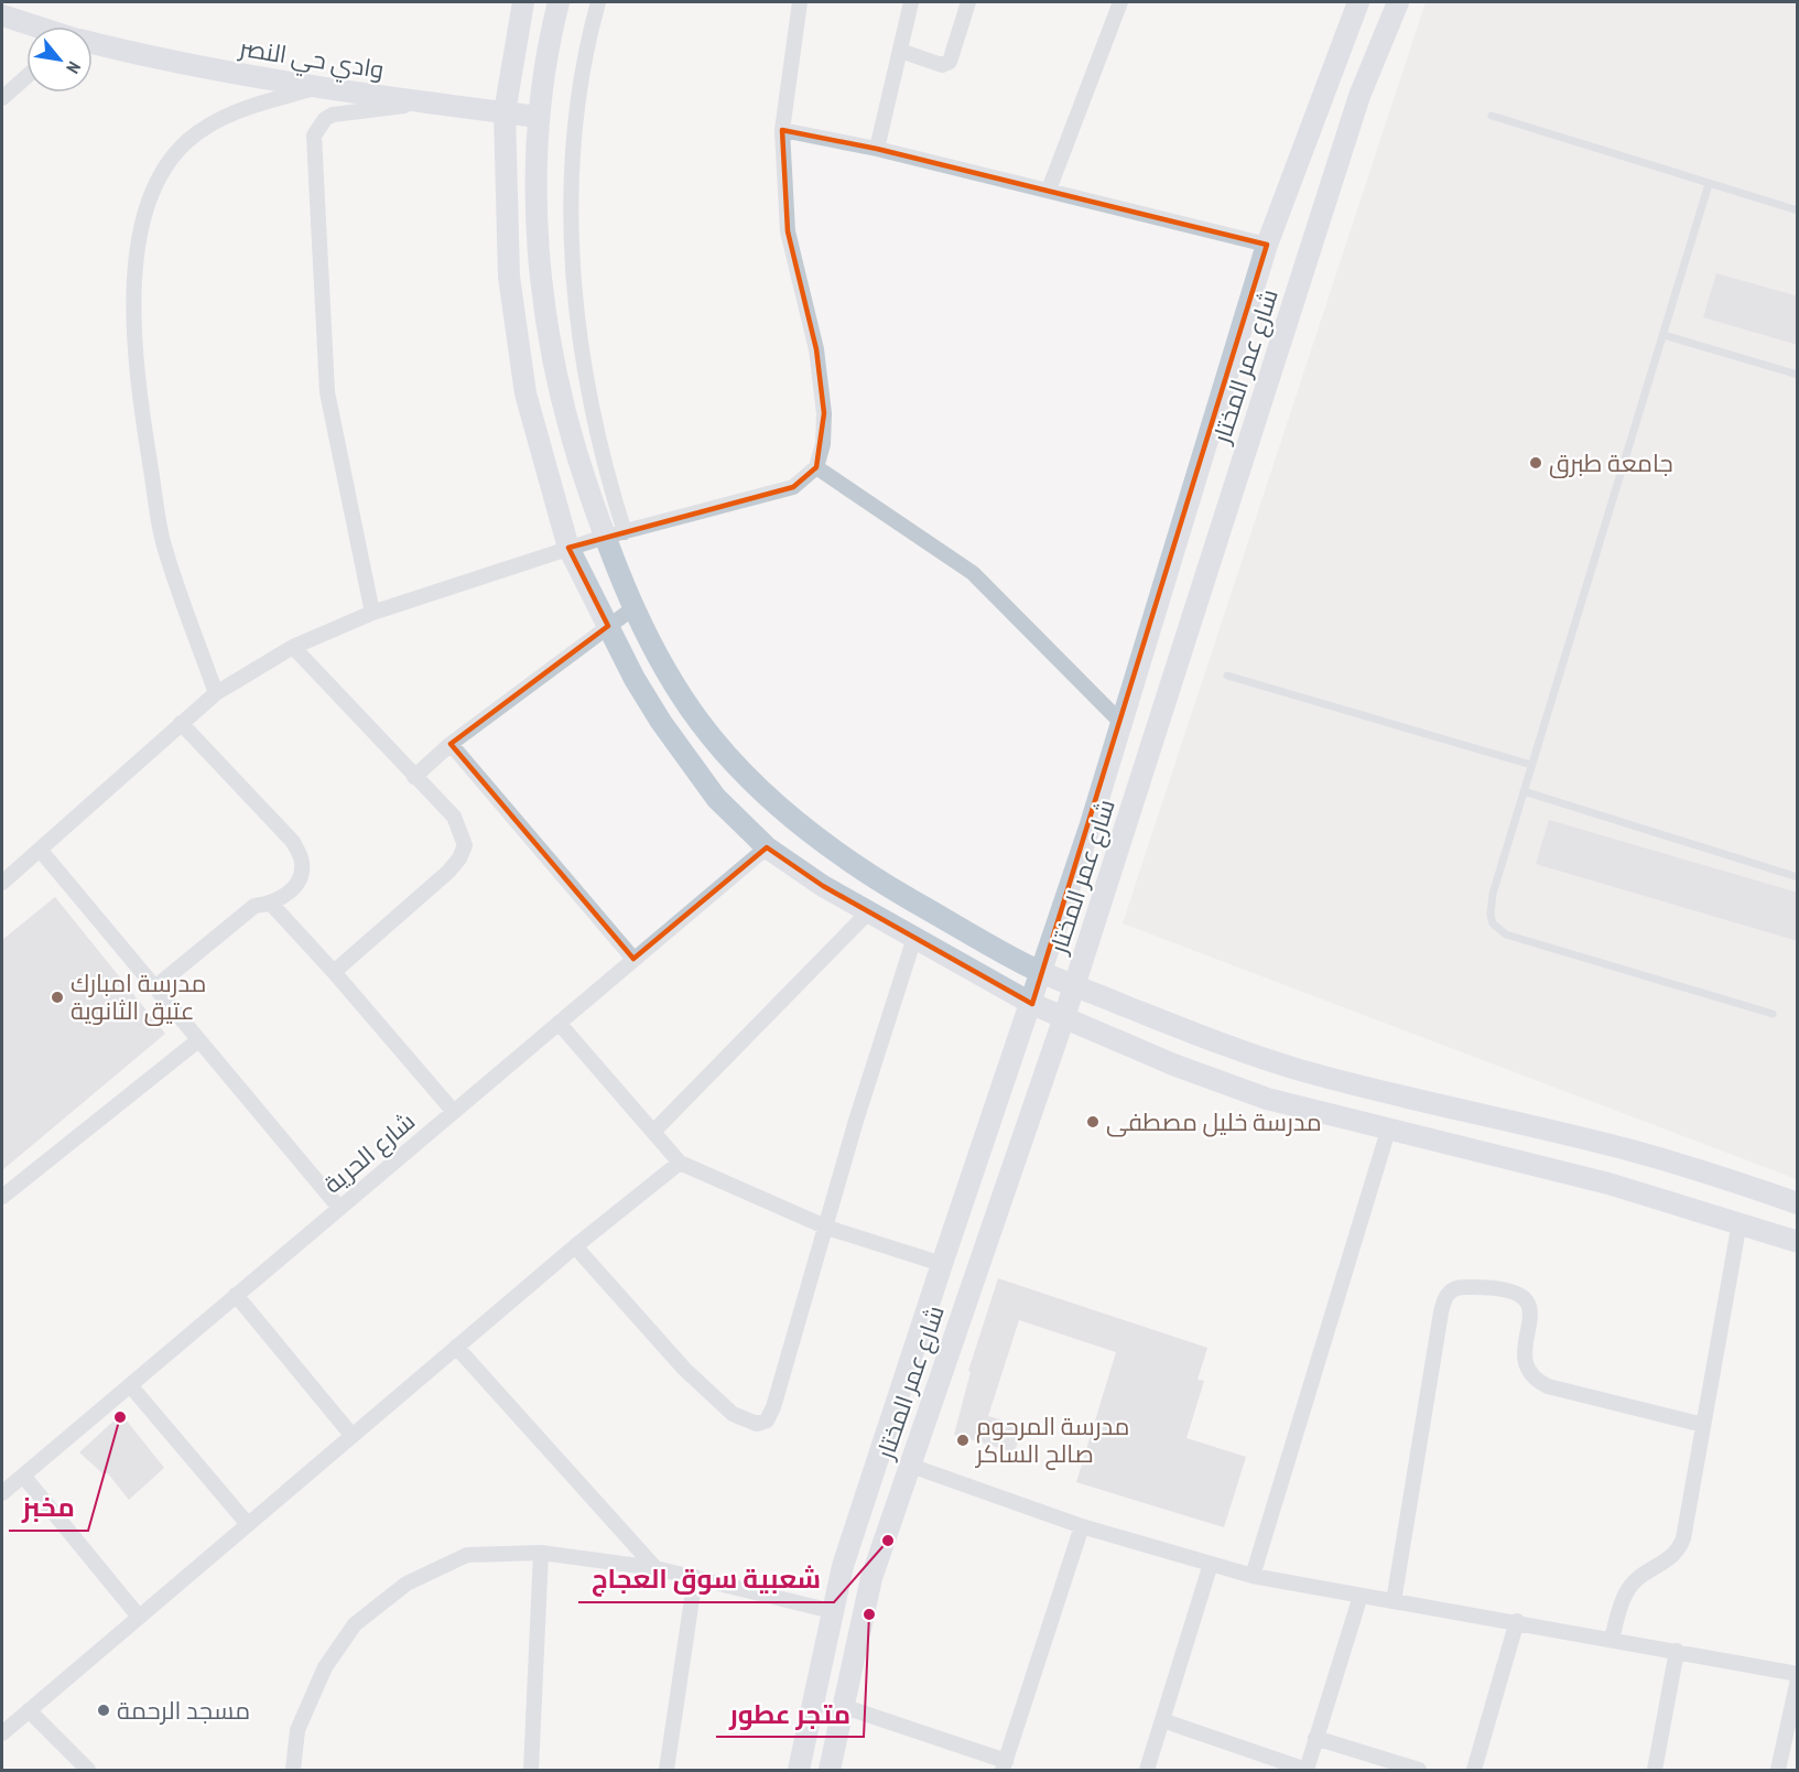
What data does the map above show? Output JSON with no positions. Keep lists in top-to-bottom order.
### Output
{
  "streets": {
    "street": ["وادي حي النصر", "شارع عمر المختار", "شارع الحرية"]
  },
  "places": [
    "جامعة طبرق",
    "مدرسة امبارك عتيق الثانوية",
    "مدرسة خليل مصطفى",
    "مخبز",
    "مدرسة المرحوم صالح الساكر",
    "شعبية سوق العجاج",
    "متجر عطور",
    "مسجد الرحمة"
  ],
  "north": "bottom right"
}
